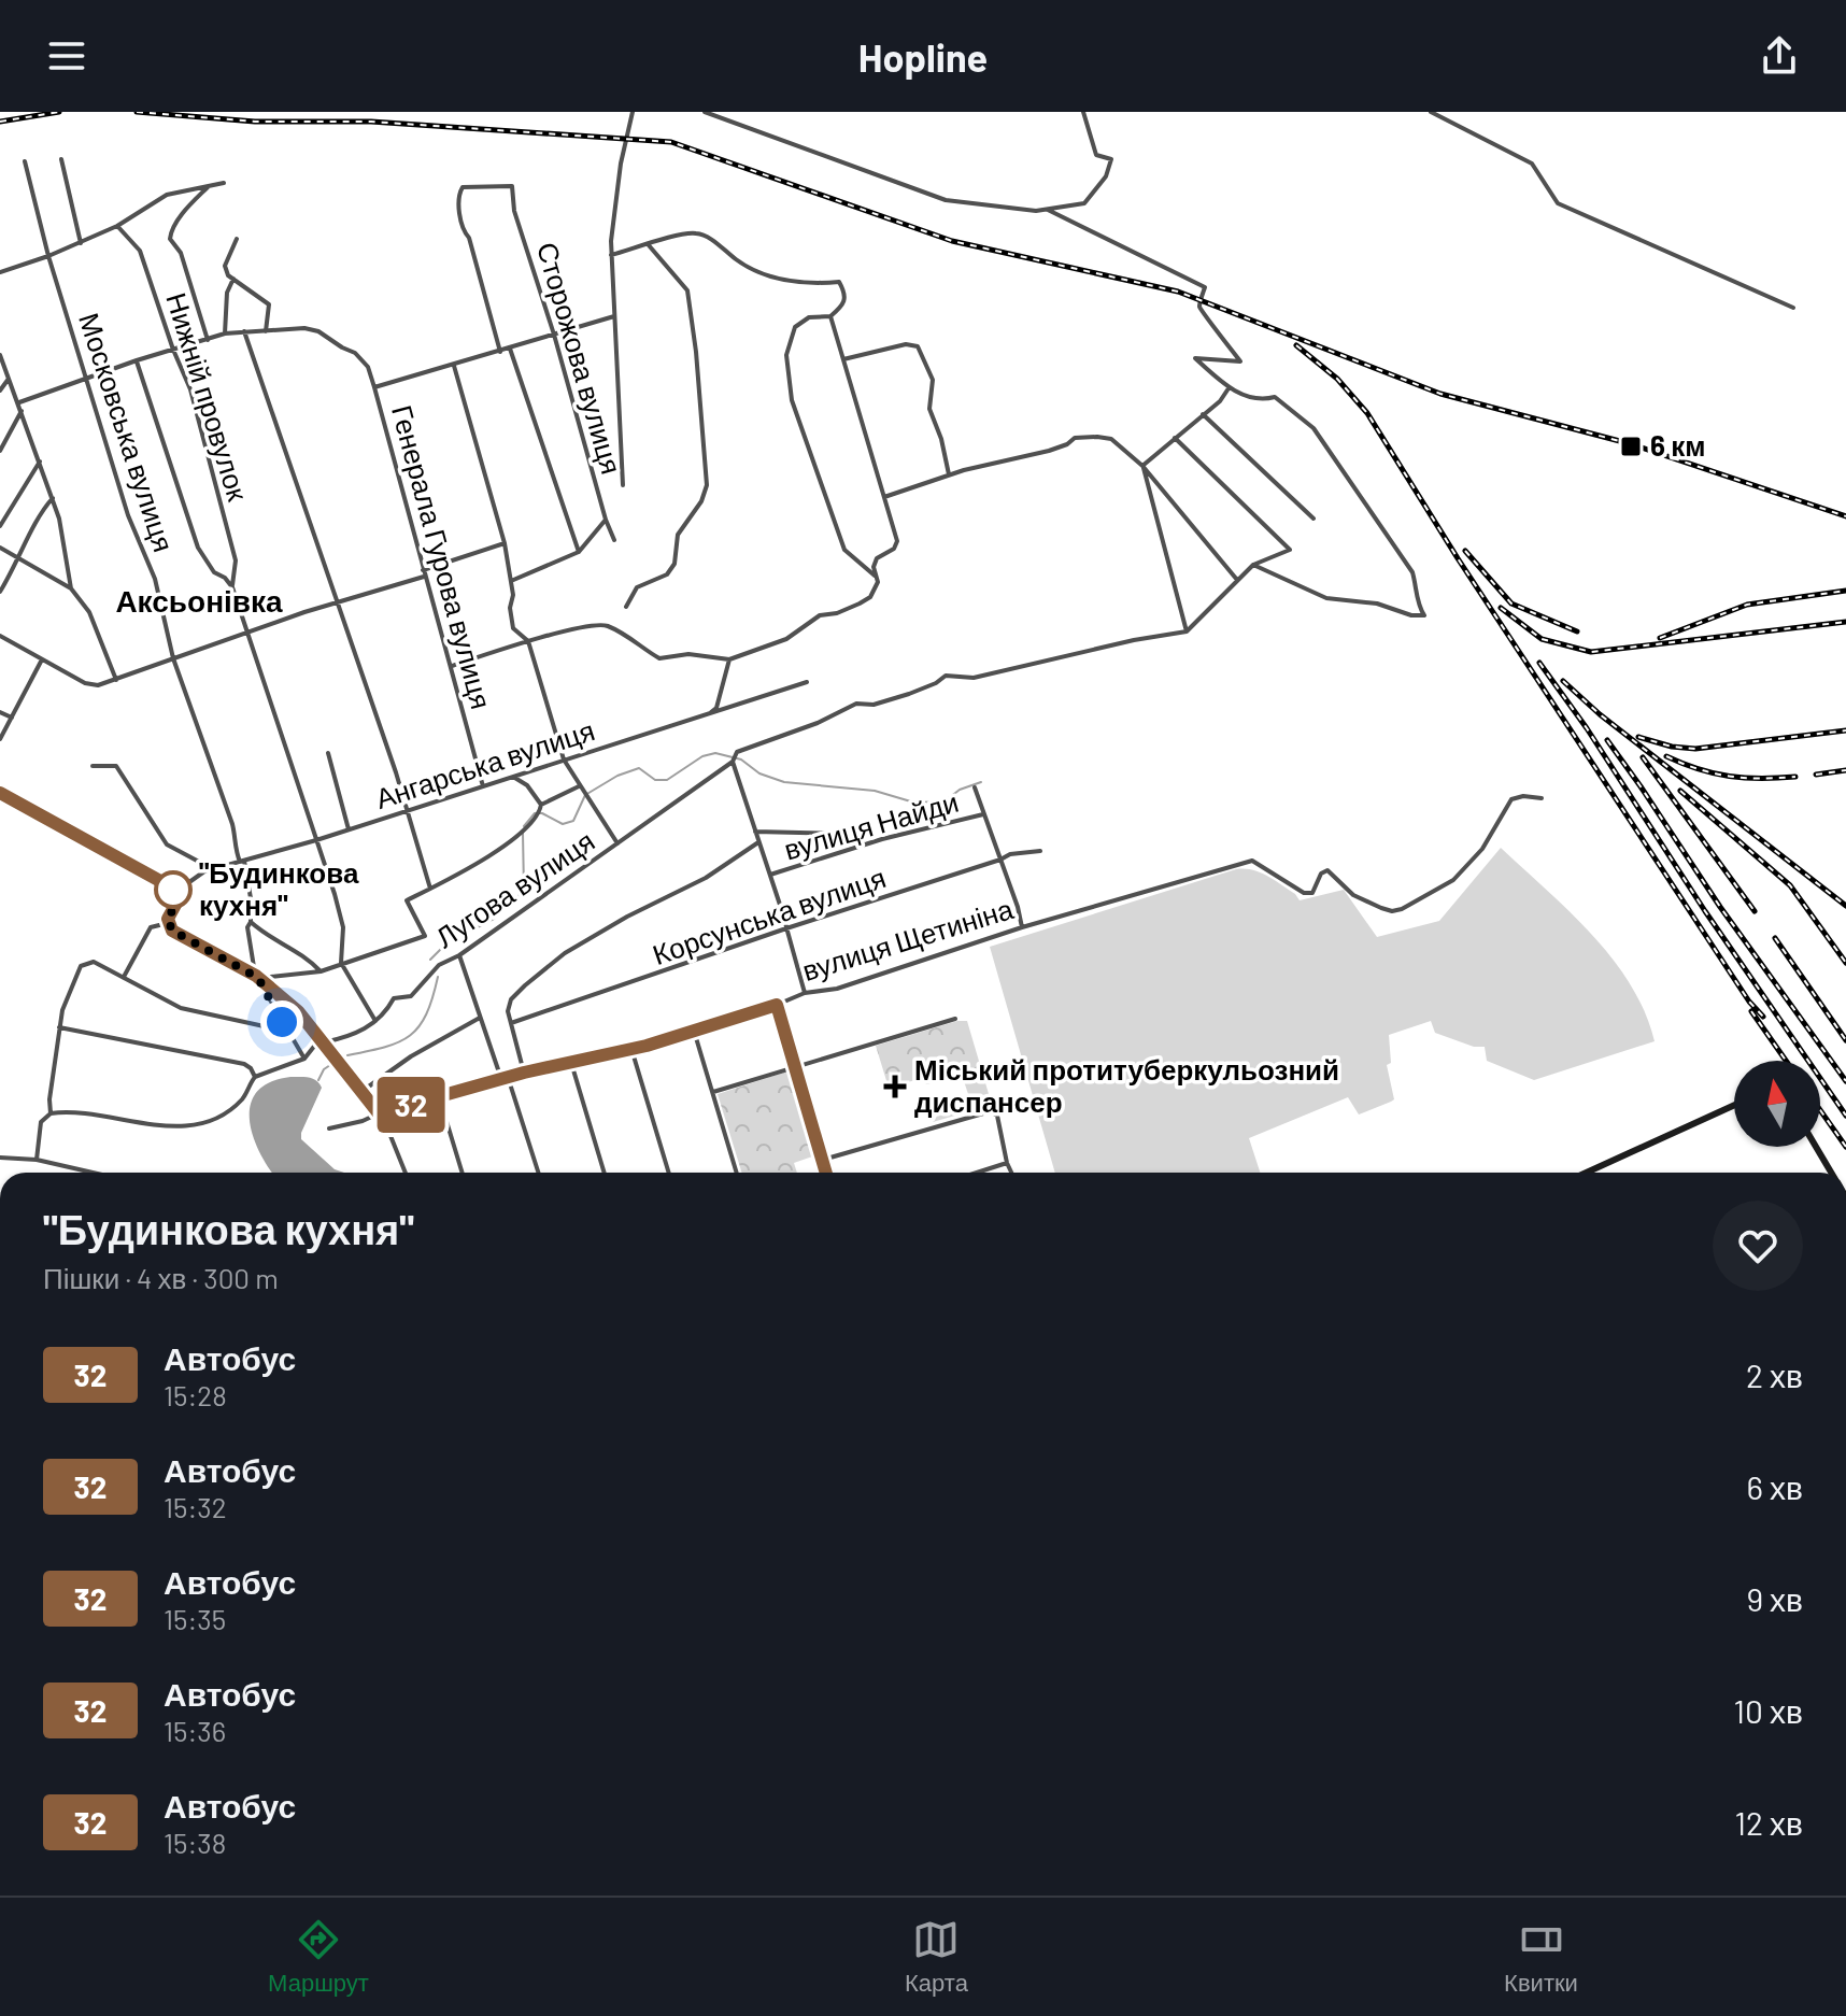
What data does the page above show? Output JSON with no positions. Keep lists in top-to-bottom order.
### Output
{
  "streets": {
    "street": [
      "Сторожова вулиця",
      "Нижній провулок",
      "Московська вулиця",
      "Генерала Гурова вулиця",
      "Ангарська вулиця",
      "вулиця Найди",
      "Лугова вулиця",
      "Корсунська вулиця",
      "вулиця Щетиніна"
    ]
  },
  "crossings": [
    ["Нижній провулок", "Генерала Гурова вулиця"],
    ["Московська вулиця", "Генерала Гурова вулиця"],
    ["Московська вулиця", "Ангарська вулиця"],
    ["Генерала Гурова вулиця", "Ангарська вулиця"]
  ],
  "districts": ["Аксьонівка"],
  "places": {
    "transit": ["6 км"],
    "other": ["\"Будинкова кухня\""],
    "health": ["Міський протитуберкульозний диспансер"]
  },
  "lines": ["bus line 32"],
  "north": "top",
  "page": {
    "header": "Hopline",
    "on_map": "32",
    "heading": ["\"Будинкова кухня\"", "Пішки · 4 хв · 300 m"],
    "list": [
      {
        "mark": "32",
        "name": "Автобус",
        "note": "15:28",
        "value": "2 хв"
      },
      {
        "mark": "32",
        "name": "Автобус",
        "note": "15:32",
        "value": "6 хв"
      },
      {
        "mark": "32",
        "name": "Автобус",
        "note": "15:35",
        "value": "9 хв"
      },
      {
        "mark": "32",
        "name": "Автобус",
        "note": "15:36",
        "value": "10 хв"
      },
      {
        "mark": "32",
        "name": "Автобус",
        "note": "15:38",
        "value": "12 хв"
      }
    ],
    "tabs": ["Маршрут", "Карта", "Квитки"]
  }
}
